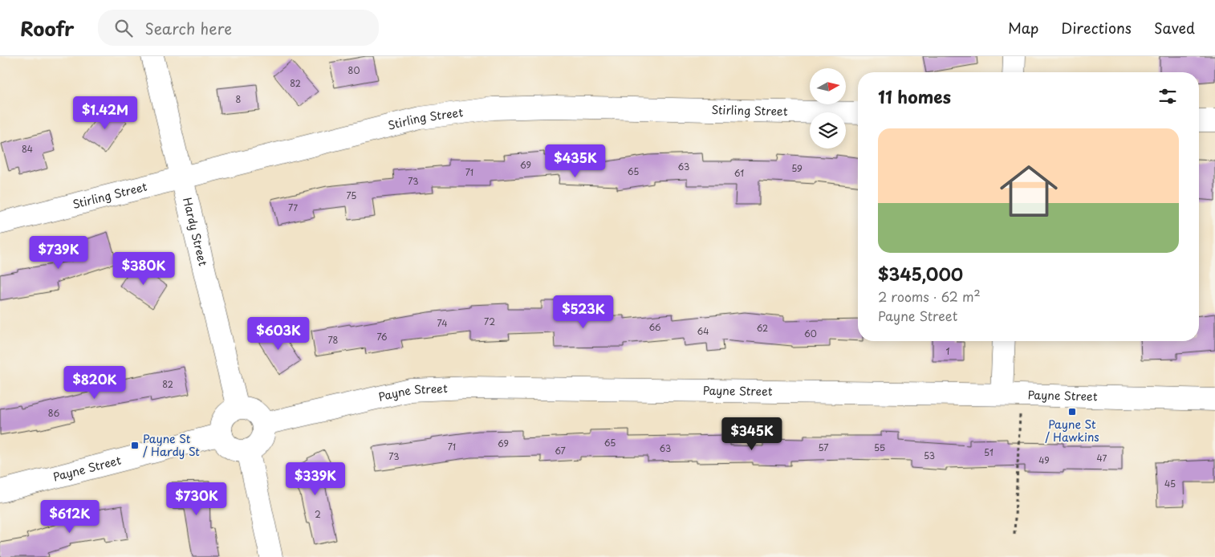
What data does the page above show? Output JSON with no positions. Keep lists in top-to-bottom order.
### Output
{
  "streets": {
    "street": ["Stirling Street", "Hardy Street", "Payne Street"]
  },
  "crossings": [
    ["Stirling Street", "Hardy Street"],
    ["Hardy Street", "Payne Street"]
  ],
  "places": {
    "transit": ["Payne St / Hawkins", "Payne St / Hardy St"]
  },
  "house_numbers": [
    "80",
    "82",
    "8",
    "84",
    "69",
    "63",
    "59",
    "65",
    "71",
    "61",
    "73",
    "75",
    "77",
    "72",
    "74",
    "66",
    "62",
    "64",
    "60",
    "76",
    "78",
    "1",
    "82",
    "86",
    "65",
    "69",
    "71",
    "57",
    "55",
    "63",
    "67",
    "51",
    "53",
    "73",
    "47",
    "49",
    "45",
    "2"
  ],
  "north": "right",
  "page": {
    "header": "Roofr",
    "search": "Search here",
    "nav": ["Map", "Directions", "Saved"],
    "heading": "11 homes",
    "price": [
      "$1.42M",
      "$435K",
      "$739K",
      "$380K",
      "$523K",
      "$603K",
      "$820K",
      "$345K",
      "$339K",
      "$730K",
      "$612K"
    ],
    "list": [
      {
        "name": "$345,000",
        "note": "2 rooms · 62 m² · Payne Street"
      }
    ]
  }
}
